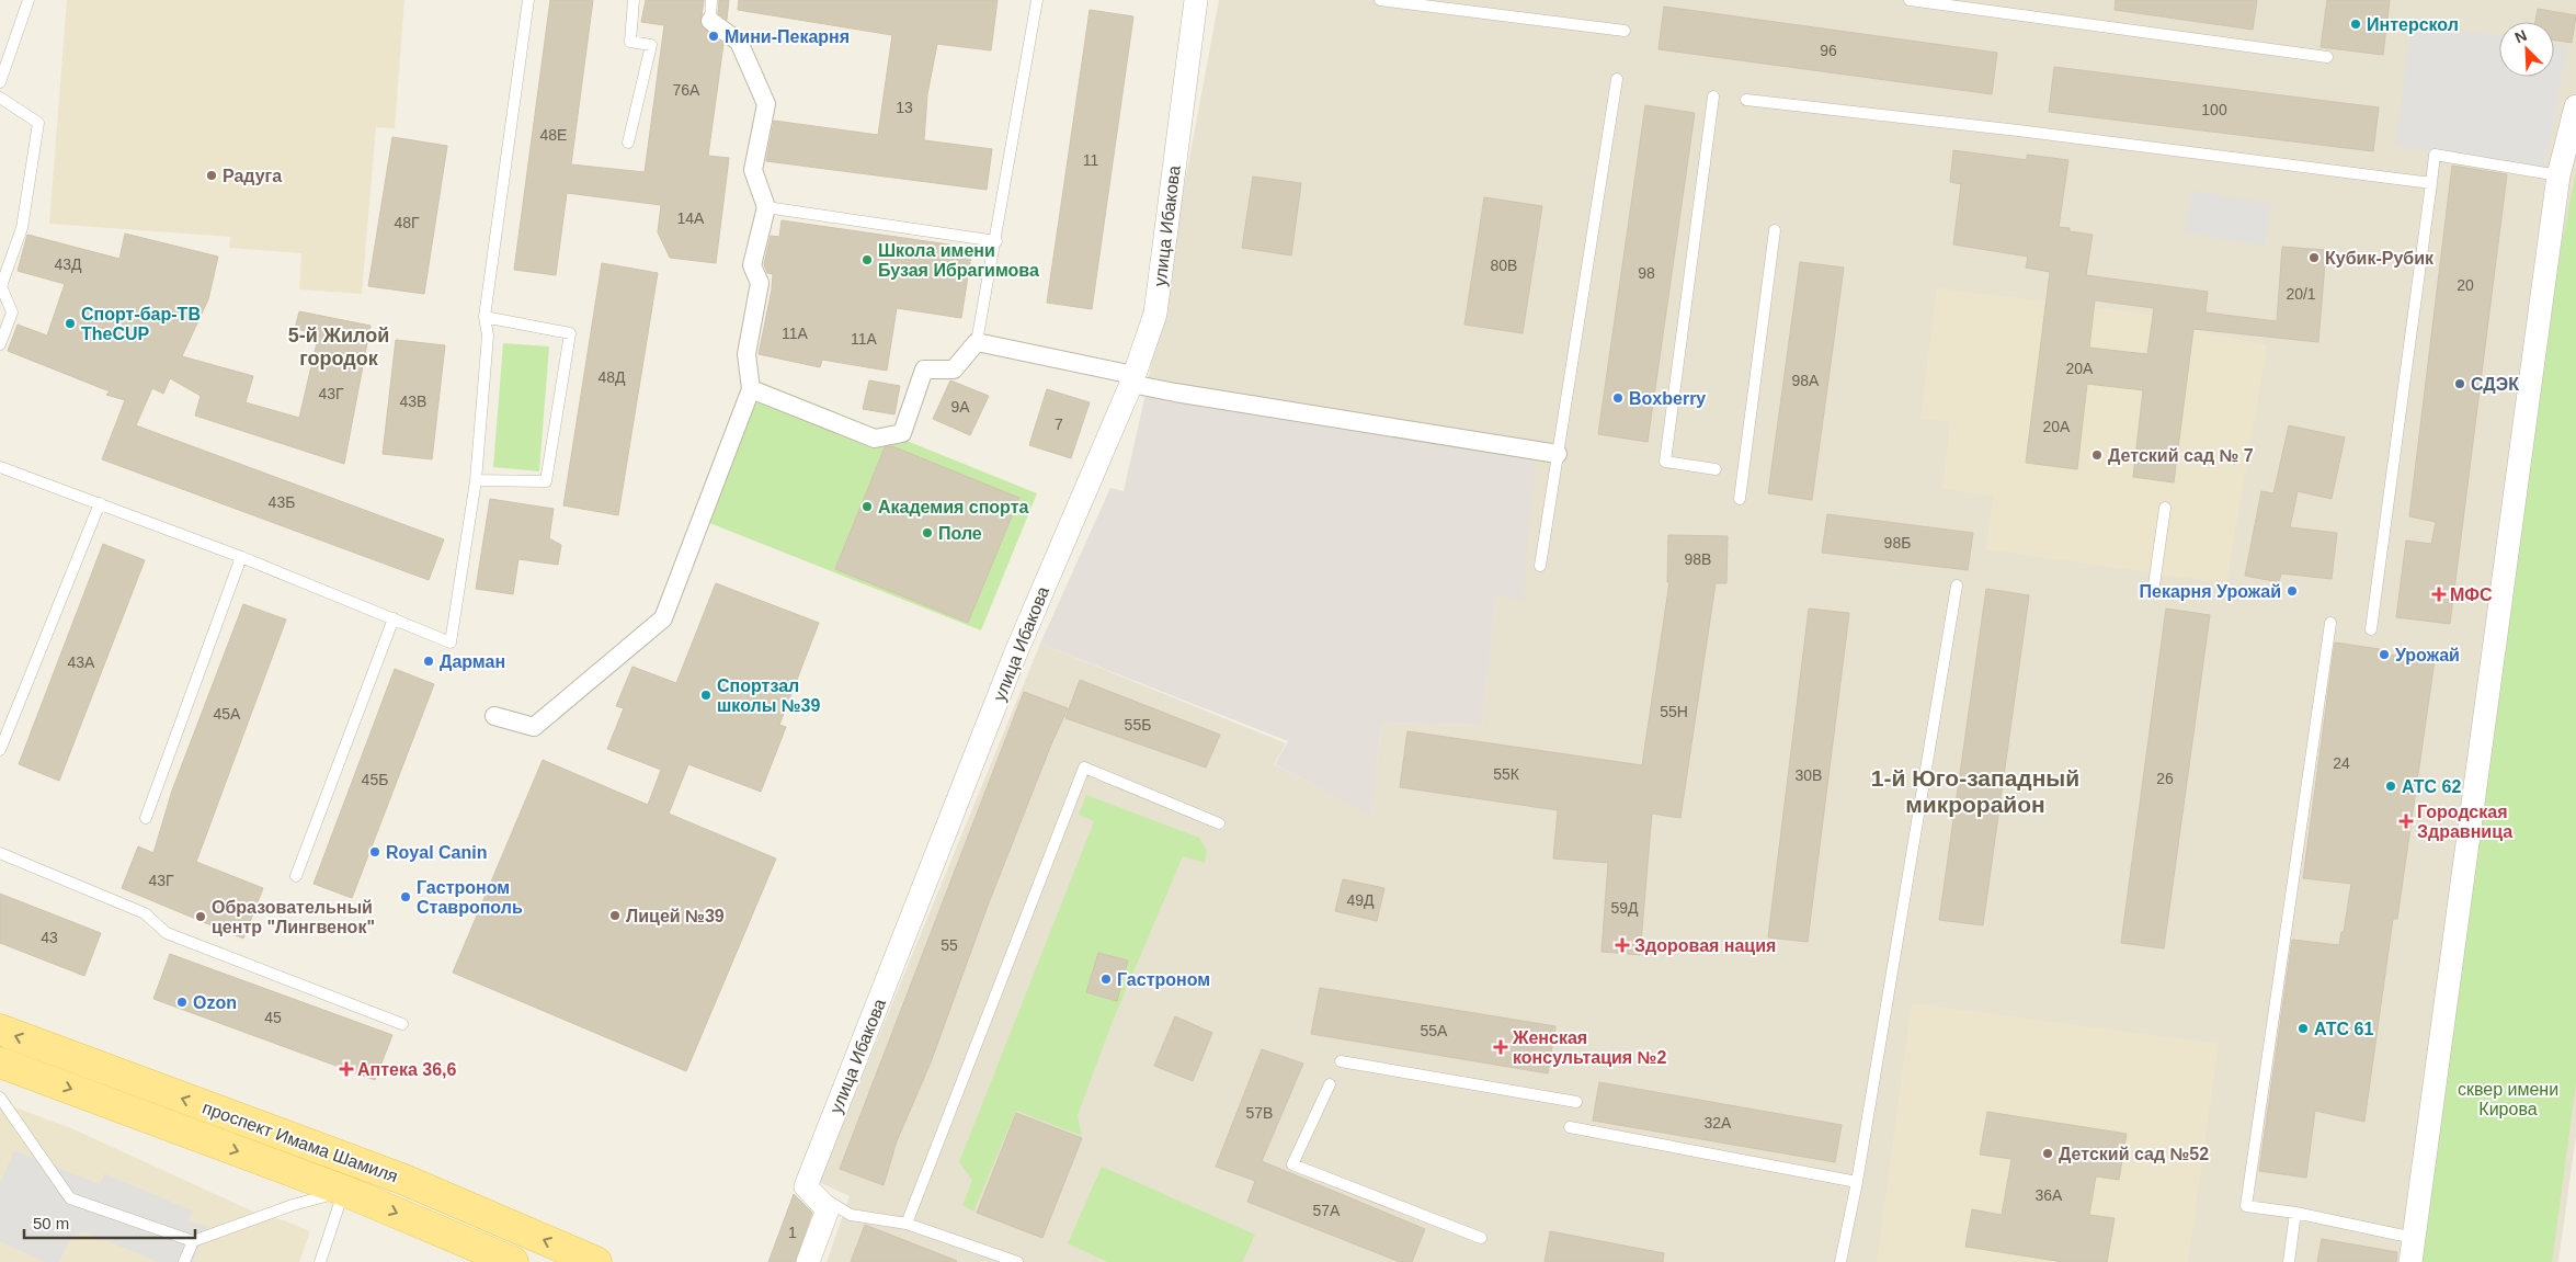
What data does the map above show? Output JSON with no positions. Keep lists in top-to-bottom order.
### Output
{
  "streets": {
    "main road": ["проспект Имама Шамиля"],
    "street": ["улица Ибакова"]
  },
  "districts": ["5-й Жилой городок", "1-й Юго-западный микрорайон"],
  "parks": ["сквер имени Кирова"],
  "places": {
    "other": [
      "Интерскол",
      "Мини-Пекарня",
      "Радуга",
      "Кубик-Рубик",
      "Школа имени Бузая Ибрагимова",
      "Спорт-бар-ТВ TheCUP",
      "СДЭК",
      "Boxberry",
      "Детский сад № 7",
      "Академия спорта",
      "Поле",
      "Пекарня Урожай",
      "Урожай",
      "Дарман",
      "Спортзал школы №39",
      "АТС 62",
      "Royal Canin",
      "Гастроном Ставрополь",
      "Лицей №39",
      "Образовательный центр \"Лингвенок\"",
      "Гастроном",
      "Ozon",
      "АТС 61",
      "Детский сад №52"
    ],
    "health": [
      "МФС",
      "Городская Здравница",
      "Здоровая нация",
      "Женская консультация №2",
      "Аптека 36,6"
    ]
  },
  "house_numbers": [
    "96",
    "76А",
    "13",
    "100",
    "48Е",
    "11",
    "14А",
    "48Г",
    "43Д",
    "80В",
    "98",
    "20",
    "20/1",
    "11А",
    "11А",
    "20А",
    "48Д",
    "98А",
    "43Г",
    "43В",
    "9A",
    "7",
    "20А",
    "43Б",
    "98Б",
    "98В",
    "43А",
    "55Н",
    "45А",
    "55Б",
    "24",
    "55К",
    "30В",
    "26",
    "45Б",
    "43Г",
    "49Д",
    "59Д",
    "43",
    "55",
    "45",
    "55А",
    "57В",
    "32А",
    "36А",
    "57А",
    "1"
  ],
  "scale_bar": "50 m",
  "north": "top left"
}
